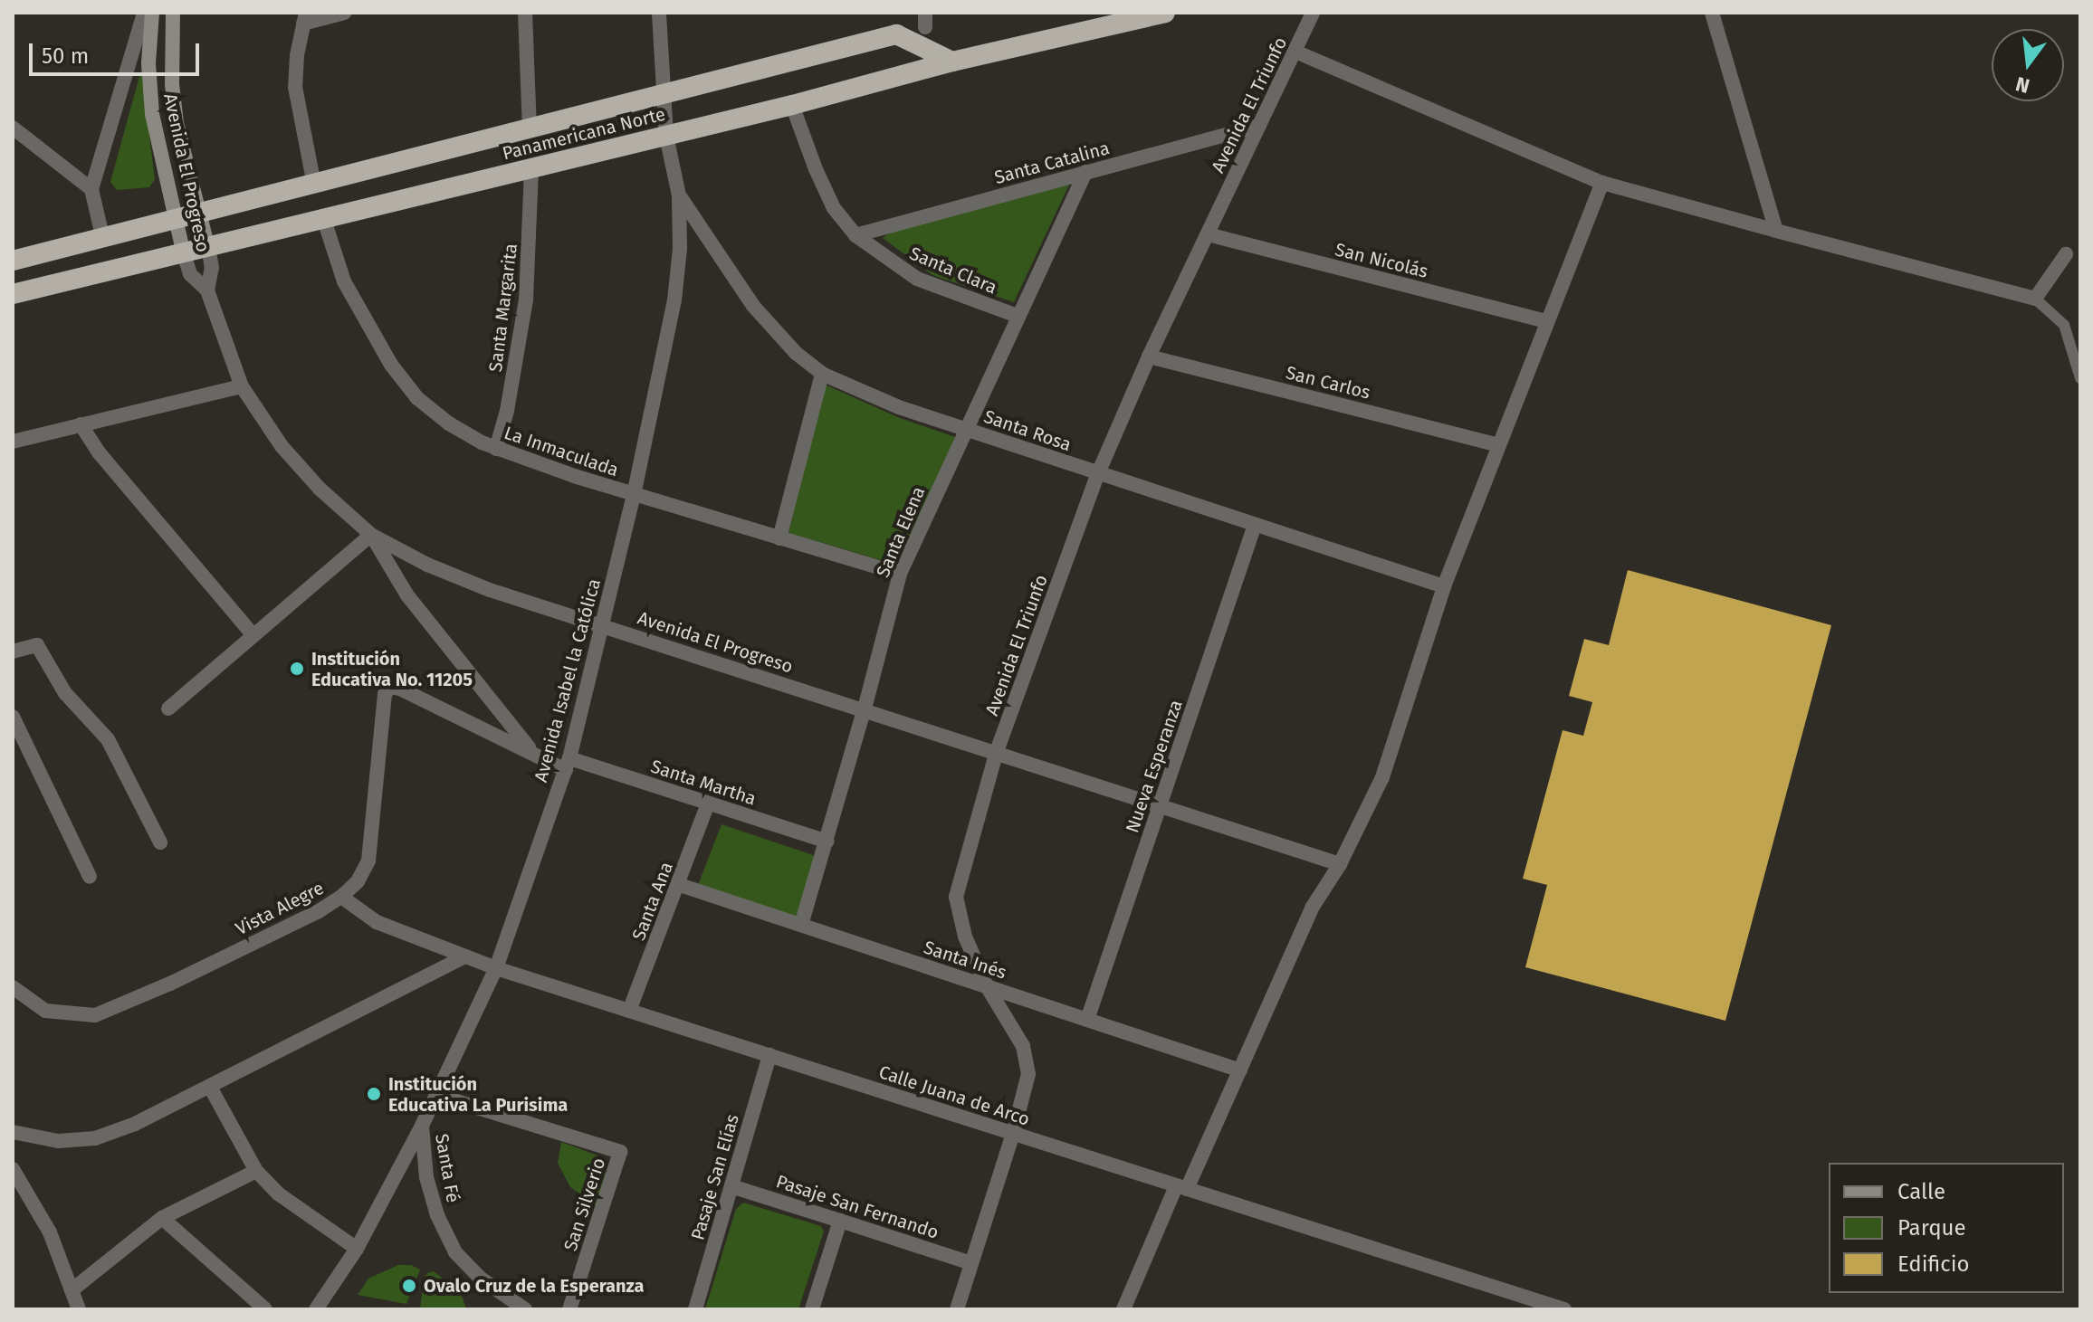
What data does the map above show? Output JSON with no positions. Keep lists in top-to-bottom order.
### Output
{
  "streets": {
    "highway": ["Panamericana Norte"],
    "main road": ["Avenida El Progreso"],
    "street": [
      "Avenida El Triunfo",
      "Santa Catalina",
      "San Nicolás",
      "Santa Clara",
      "Santa Margarita",
      "San Carlos",
      "Santa Rosa",
      "La Inmaculada",
      "Santa Elena",
      "Avenida Isabel la Católica",
      "Nueva Esperanza",
      "Santa Martha",
      "Santa Ana",
      "Vista Alegre",
      "Santa Inés",
      "Calle Juana de Arco",
      "Santa Fé",
      "Pasaje San Elías",
      "San Silverio",
      "Pasaje San Fernando"
    ]
  },
  "crossings": [
    ["Avenida El Triunfo", "Santa Catalina"],
    ["Avenida El Triunfo", "Avenida El Progreso"],
    ["Avenida El Triunfo", "San Nicolás"],
    ["Avenida El Triunfo", "San Carlos"],
    ["Avenida El Triunfo", "Santa Rosa"],
    ["Avenida El Triunfo", "Santa Inés"],
    ["Avenida El Triunfo", "Calle Juana de Arco"],
    ["Avenida El Triunfo", "Pasaje San Fernando"],
    ["Panamericana Norte", "Avenida El Progreso"],
    ["Panamericana Norte", "Santa Clara"],
    ["Panamericana Norte", "Santa Margarita"],
    ["Panamericana Norte", "La Inmaculada"],
    ["Panamericana Norte", "Avenida Isabel la Católica"],
    ["Santa Catalina", "Santa Clara"],
    ["Santa Catalina", "Santa Elena"],
    ["Avenida El Progreso", "Santa Elena"],
    ["Avenida El Progreso", "Avenida Isabel la Católica"],
    ["Avenida El Progreso", "Nueva Esperanza"],
    ["Santa Clara", "Santa Elena"],
    ["Santa Margarita", "La Inmaculada"],
    ["Santa Rosa", "Santa Elena"],
    ["Santa Rosa", "Avenida Isabel la Católica"],
    ["Santa Rosa", "Nueva Esperanza"],
    ["La Inmaculada", "Santa Elena"],
    ["La Inmaculada", "Avenida Isabel la Católica"],
    ["Santa Elena", "Santa Martha"],
    ["Santa Elena", "Santa Inés"],
    ["Avenida Isabel la Católica", "Santa Martha"],
    ["Avenida Isabel la Católica", "Calle Juana de Arco"],
    ["Avenida Isabel la Católica", "Santa Fé"],
    ["Avenida Isabel la Católica", "San Silverio"],
    ["Nueva Esperanza", "Santa Inés"],
    ["Santa Martha", "Santa Ana"],
    ["Santa Martha", "Vista Alegre"],
    ["Santa Ana", "Santa Inés"],
    ["Santa Ana", "Calle Juana de Arco"],
    ["Vista Alegre", "Calle Juana de Arco"],
    ["Calle Juana de Arco", "Pasaje San Elías"],
    ["Pasaje San Elías", "Pasaje San Fernando"]
  ],
  "places": ["Institución Educativa No. 11205", "Institución Educativa La Purisima", "Ovalo Cruz de la Esperanza"],
  "legend": ["Calle", "Parque", "Edificio"],
  "scale_bar": "50 m",
  "north": "bottom"
}
